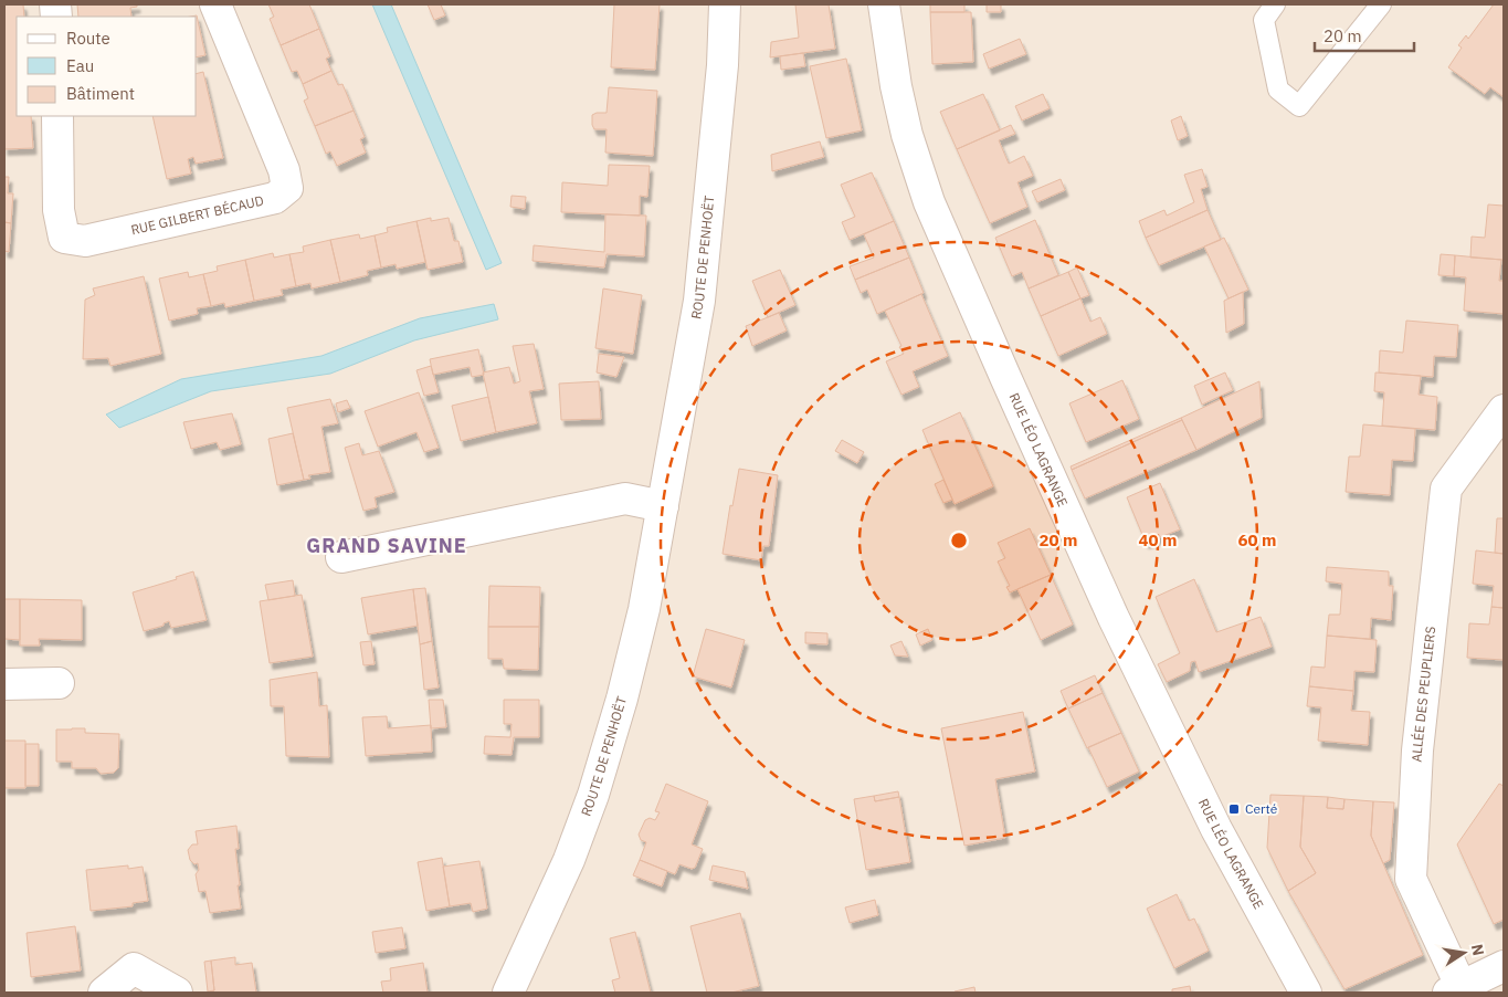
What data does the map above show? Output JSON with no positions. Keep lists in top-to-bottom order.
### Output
{
  "streets": {
    "street": [
      "RUE GILBERT BÉCAUD",
      "ROUTE DE PENHOËT",
      "RUE LÉO LAGRANGE",
      "ALLÉE DES PEUPLIERS"
    ]
  },
  "districts": ["GRAND SAVINE"],
  "places": {
    "transit": ["Certé"]
  },
  "legend": ["Route", "Eau", "Bâtiment"],
  "scale_bar": "20 m",
  "north": "right",
  "rings": ["20 m", "40 m", "60 m"]
}
